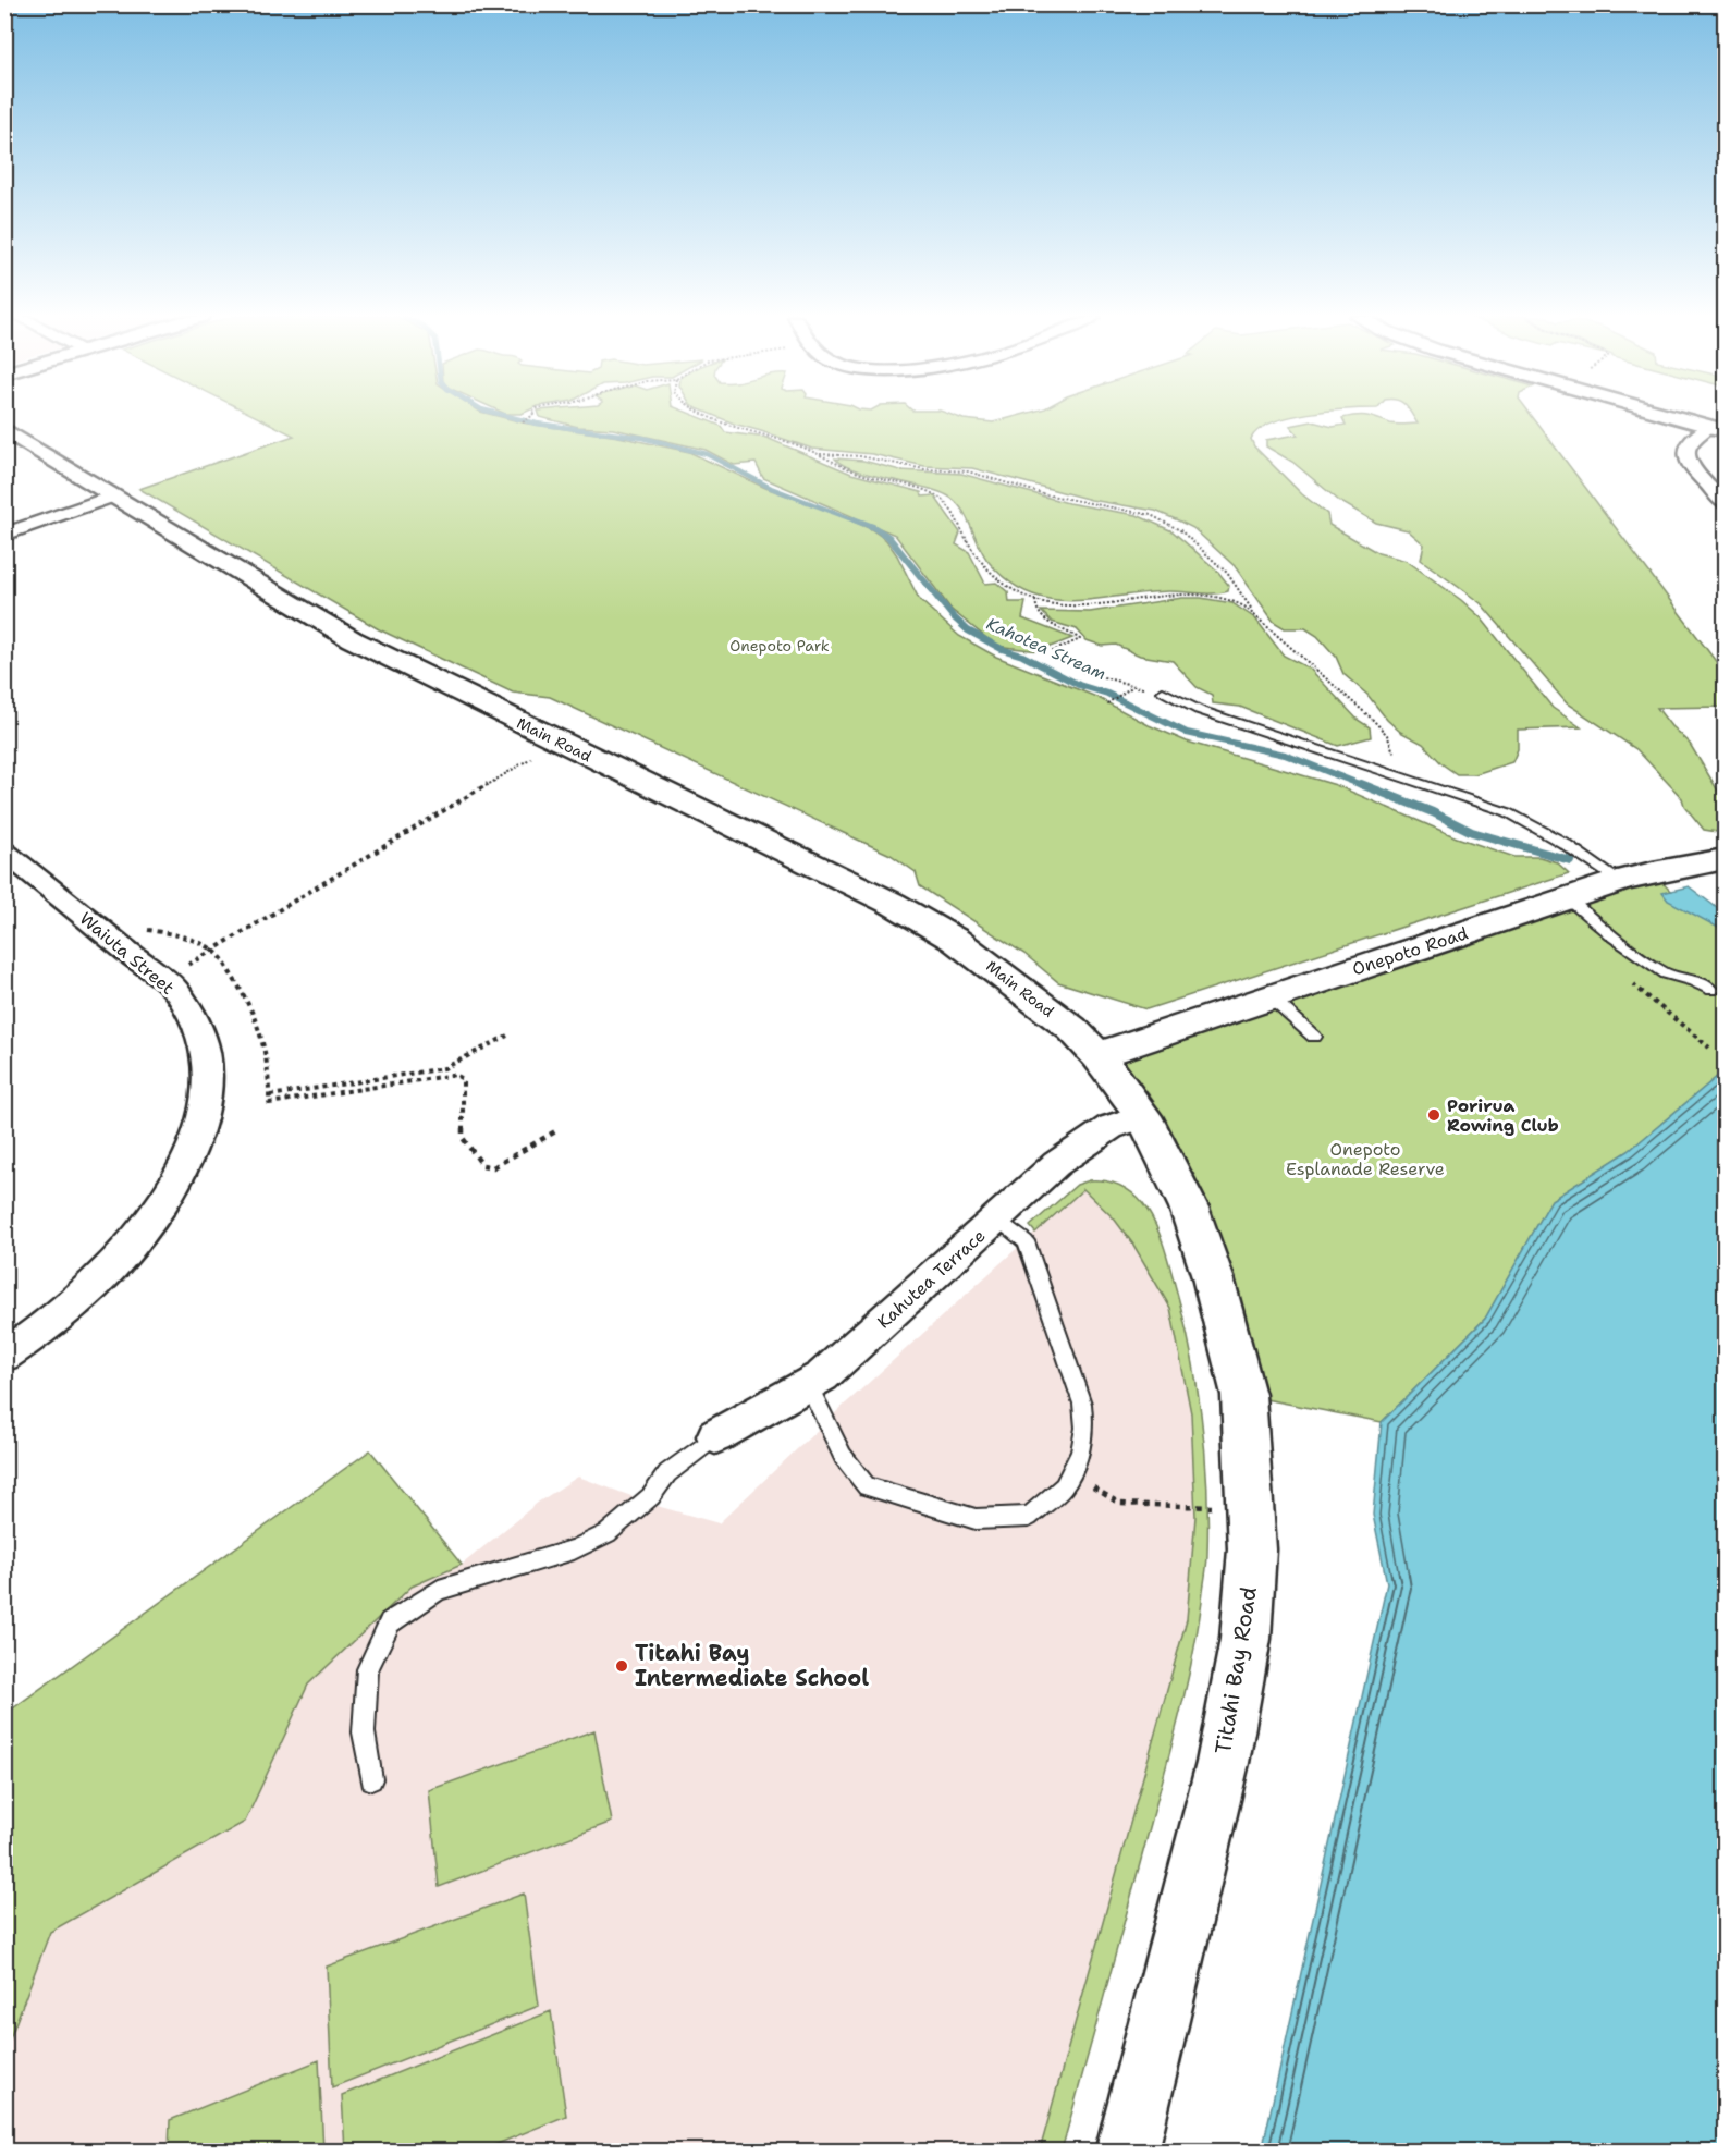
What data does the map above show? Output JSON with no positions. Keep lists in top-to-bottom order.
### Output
{
  "streets": {
    "main road": ["Main Road", "Onepoto Road", "Titahi Bay Road"],
    "street": ["Waiuta Street", "Kahutea Terrace"]
  },
  "crossings": [
    ["Main Road", "Onepoto Road"],
    ["Main Road", "Titahi Bay Road"],
    ["Onepoto Road", "Titahi Bay Road"],
    ["Kahutea Terrace", "Titahi Bay Road"]
  ],
  "water": ["Kahotea Stream"],
  "parks": ["Onepoto Park", "Onepoto Esplanade Reserve"],
  "places": ["Porirua Rowing Club", "Titahi Bay Intermediate School"]
}
